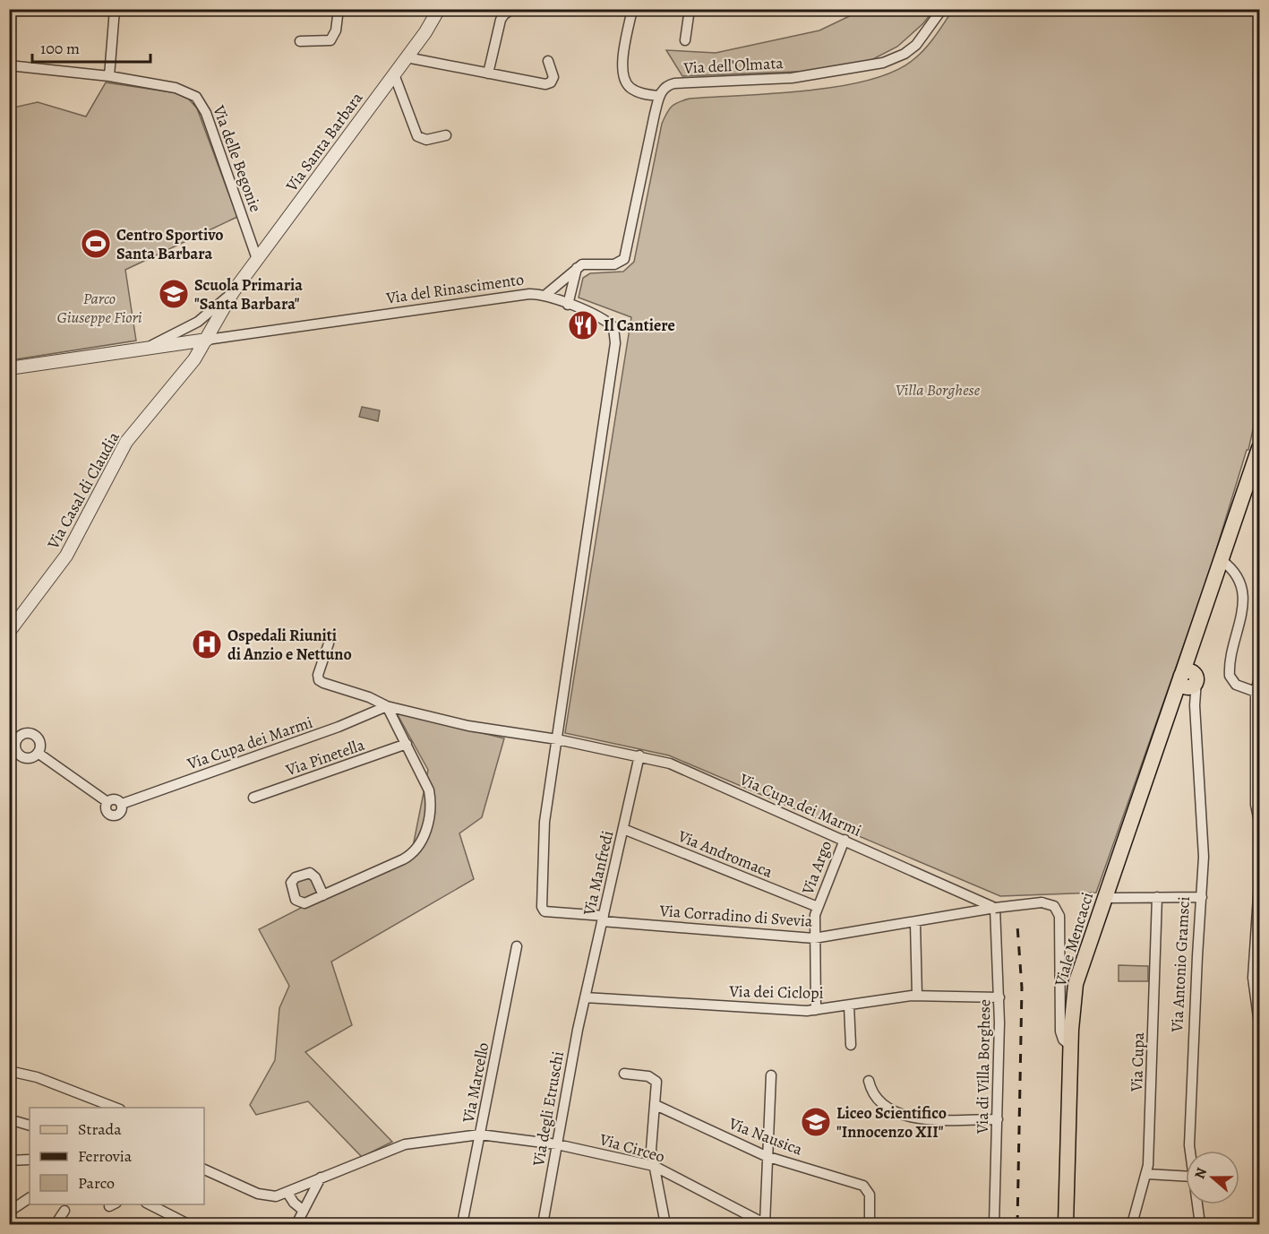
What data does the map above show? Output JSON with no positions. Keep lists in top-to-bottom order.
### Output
{
  "streets": {
    "main road": ["Viale Mencacci", "Via Antonio Gramsci"],
    "street": [
      "Via dell'Olmata",
      "Via Santa Barbara",
      "Via delle Begonie",
      "Via del Rinascimento",
      "Via Casal di Claudia",
      "Via Cupa dei Marmi",
      "Via Pinetella",
      "Via Andromaca",
      "Via Argo",
      "Via Manfredi",
      "Via Corradino di Svevia",
      "Via dei Ciclopi",
      "Via Cupa",
      "Via di Villa Borghese",
      "Via Marcello",
      "Via degli Etruschi",
      "Via Nausica",
      "Via Circeo"
    ]
  },
  "crossings": [
    ["Via Santa Barbara", "Via delle Begonie"],
    ["Via Santa Barbara", "Via del Rinascimento"],
    ["Via Santa Barbara", "Via Casal di Claudia"],
    ["Via del Rinascimento", "Via Casal di Claudia"],
    ["Via del Rinascimento", "Via Cupa dei Marmi"],
    ["Via del Rinascimento", "Via Corradino di Svevia"],
    ["Via Cupa dei Marmi", "Via Argo"],
    ["Via Cupa dei Marmi", "Via Manfredi"],
    ["Via Cupa dei Marmi", "Via Corradino di Svevia"],
    ["Via Cupa dei Marmi", "Via di Villa Borghese"],
    ["Via Andromaca", "Via Argo"],
    ["Via Andromaca", "Via Manfredi"],
    ["Via Argo", "Via Corradino di Svevia"],
    ["Via Manfredi", "Via Corradino di Svevia"],
    ["Via Manfredi", "Via dei Ciclopi"],
    ["Via Manfredi", "Via degli Etruschi"],
    ["Via Corradino di Svevia", "Via di Villa Borghese"],
    ["Viale Mencacci", "Via Antonio Gramsci"],
    ["Via dei Ciclopi", "Via di Villa Borghese"],
    ["Via dei Ciclopi", "Via degli Etruschi"],
    ["Via Marcello", "Via Circeo"],
    ["Via degli Etruschi", "Via Circeo"]
  ],
  "parks": ["Parco Giuseppe Fiori", "Villa Borghese"],
  "places": {
    "sports": ["Centro Sportivo Santa Barbara"],
    "school or university": ["Scuola Primaria \"Santa Barbara\"", "Liceo Scientifico \"Innocenzo XII\""],
    "restaurant": ["Il Cantiere"],
    "hospital": ["Ospedali Riuniti di Anzio e Nettuno"]
  },
  "legend": ["Strada", "Ferrovia", "Parco"],
  "scale_bar": "100 m",
  "north": "left"
}
